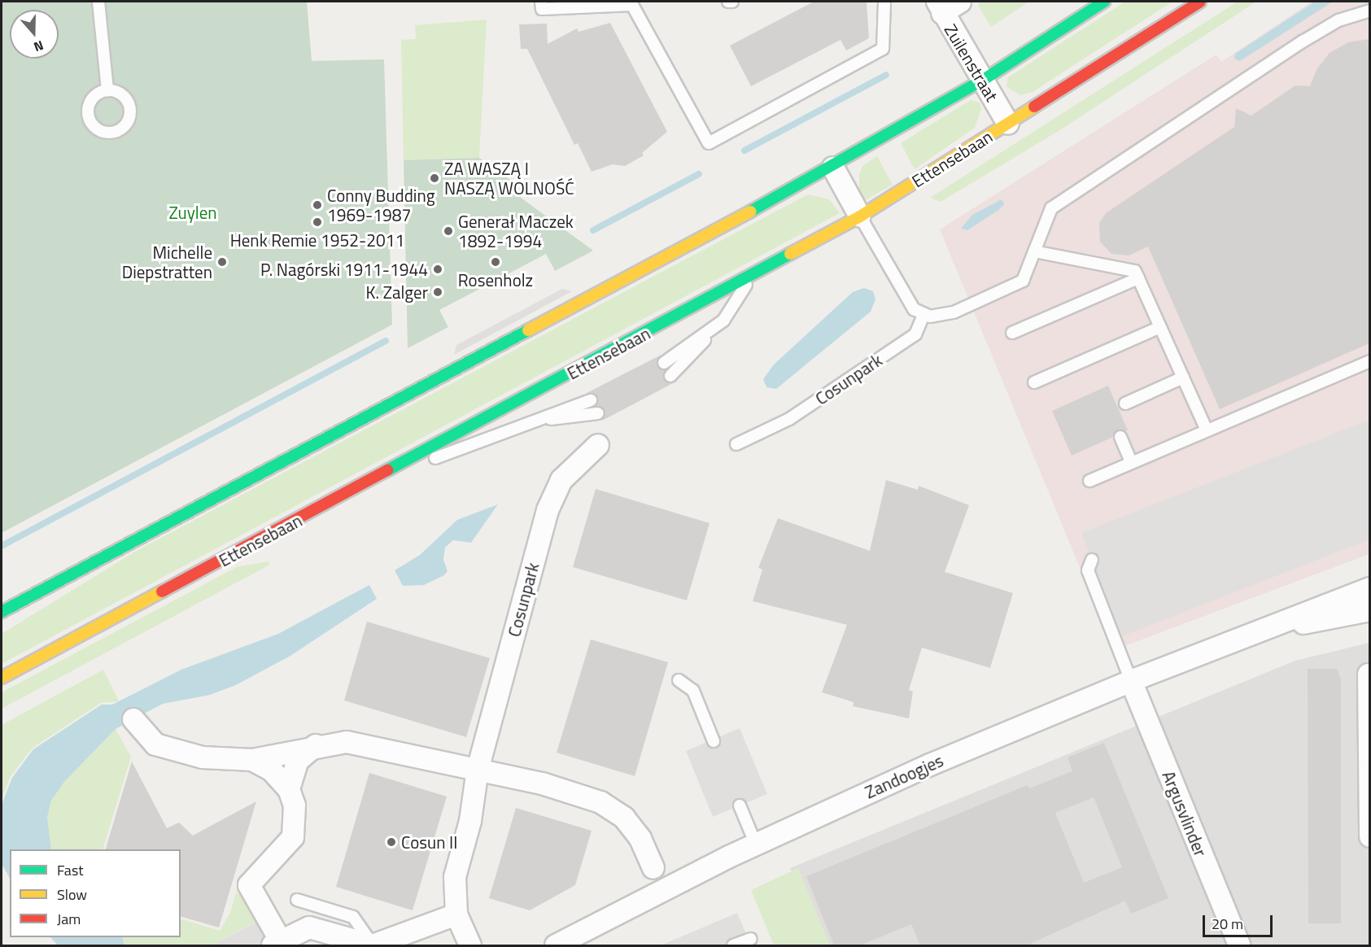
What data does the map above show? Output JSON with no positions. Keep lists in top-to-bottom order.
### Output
{
  "streets": {
    "main road": ["Ettensebaan"],
    "street": [
      "Zuilenstraat",
      "Cosunpark",
      "Zandoogjes",
      "Argusvlinder"
    ]
  },
  "crossings": [
    ["Zuilenstraat", "Ettensebaan"],
    ["Zandoogjes", "Argusvlinder"]
  ],
  "parks": ["Zuylen"],
  "places": [
    "ZA WASZĄ I NASZĄ WOLNOŚĆ",
    "Conny Budding 1969-1987",
    "Henk Remie 1952-2011",
    "Generał Maczek 1892-1994",
    "Michelle Diepstratten",
    "Rosenholz",
    "P. Nagórski 1911-1944",
    "K. Zalger",
    "Cosun II"
  ],
  "legend": ["Fast", "Slow", "Jam"],
  "scale_bar": "20 m",
  "north": "bottom"
}
